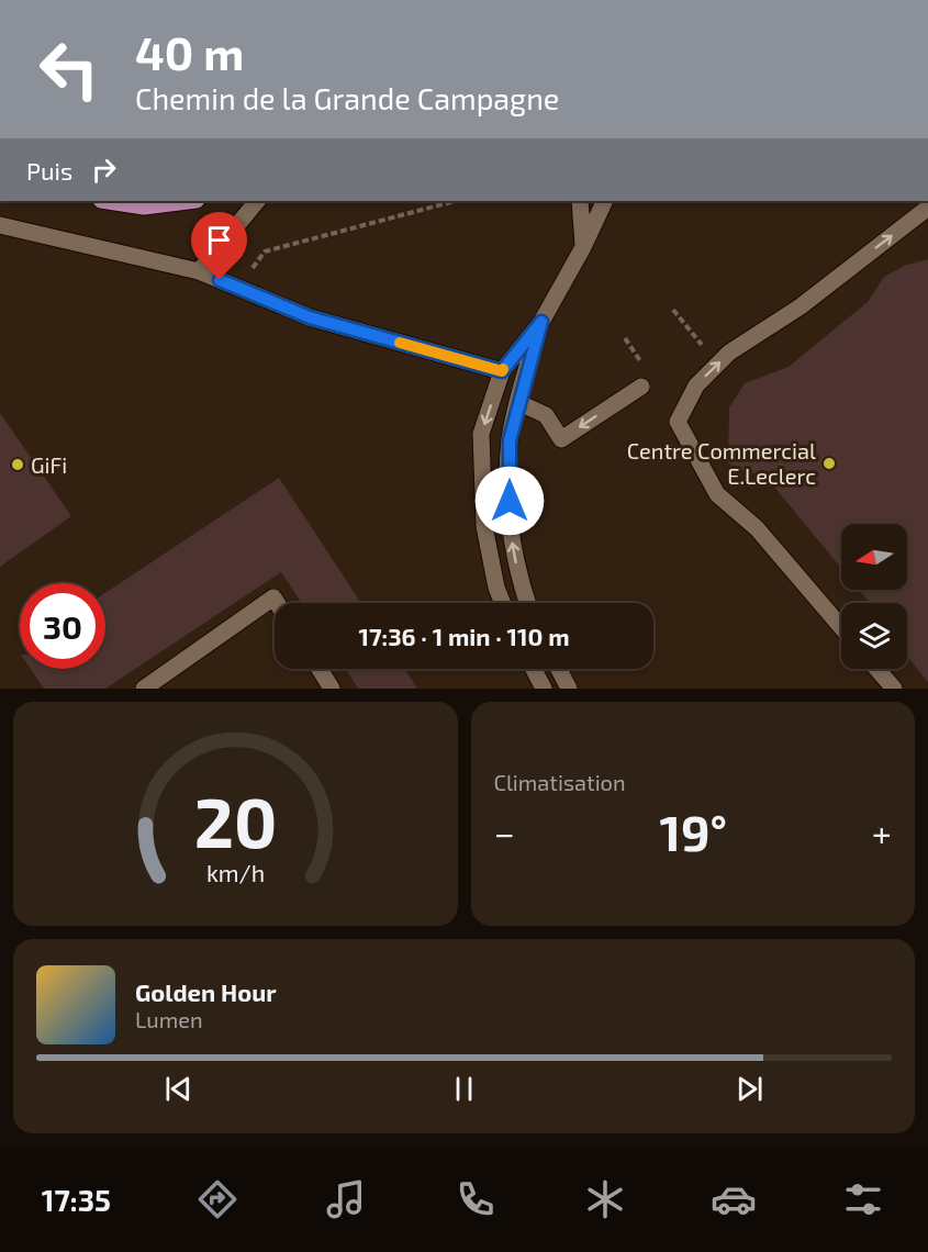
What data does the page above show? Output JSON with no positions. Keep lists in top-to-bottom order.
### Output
{
  "places": ["Centre Commercial E.Leclerc", "GiFi"],
  "north": "left",
  "page": {
    "turn": ["40 m", "Chemin de la Grande Campagne"],
    "then": "Puis",
    "limit": "30",
    "trip": "17:36 · 1 min · 110 m",
    "tile": "Climatisation",
    "heat": ["−", "19°", "+"],
    "song": ["Golden Hour", "Lumen"],
    "tabs": "17:35",
    "gauge": ["20", "km/h"]
  }
}
